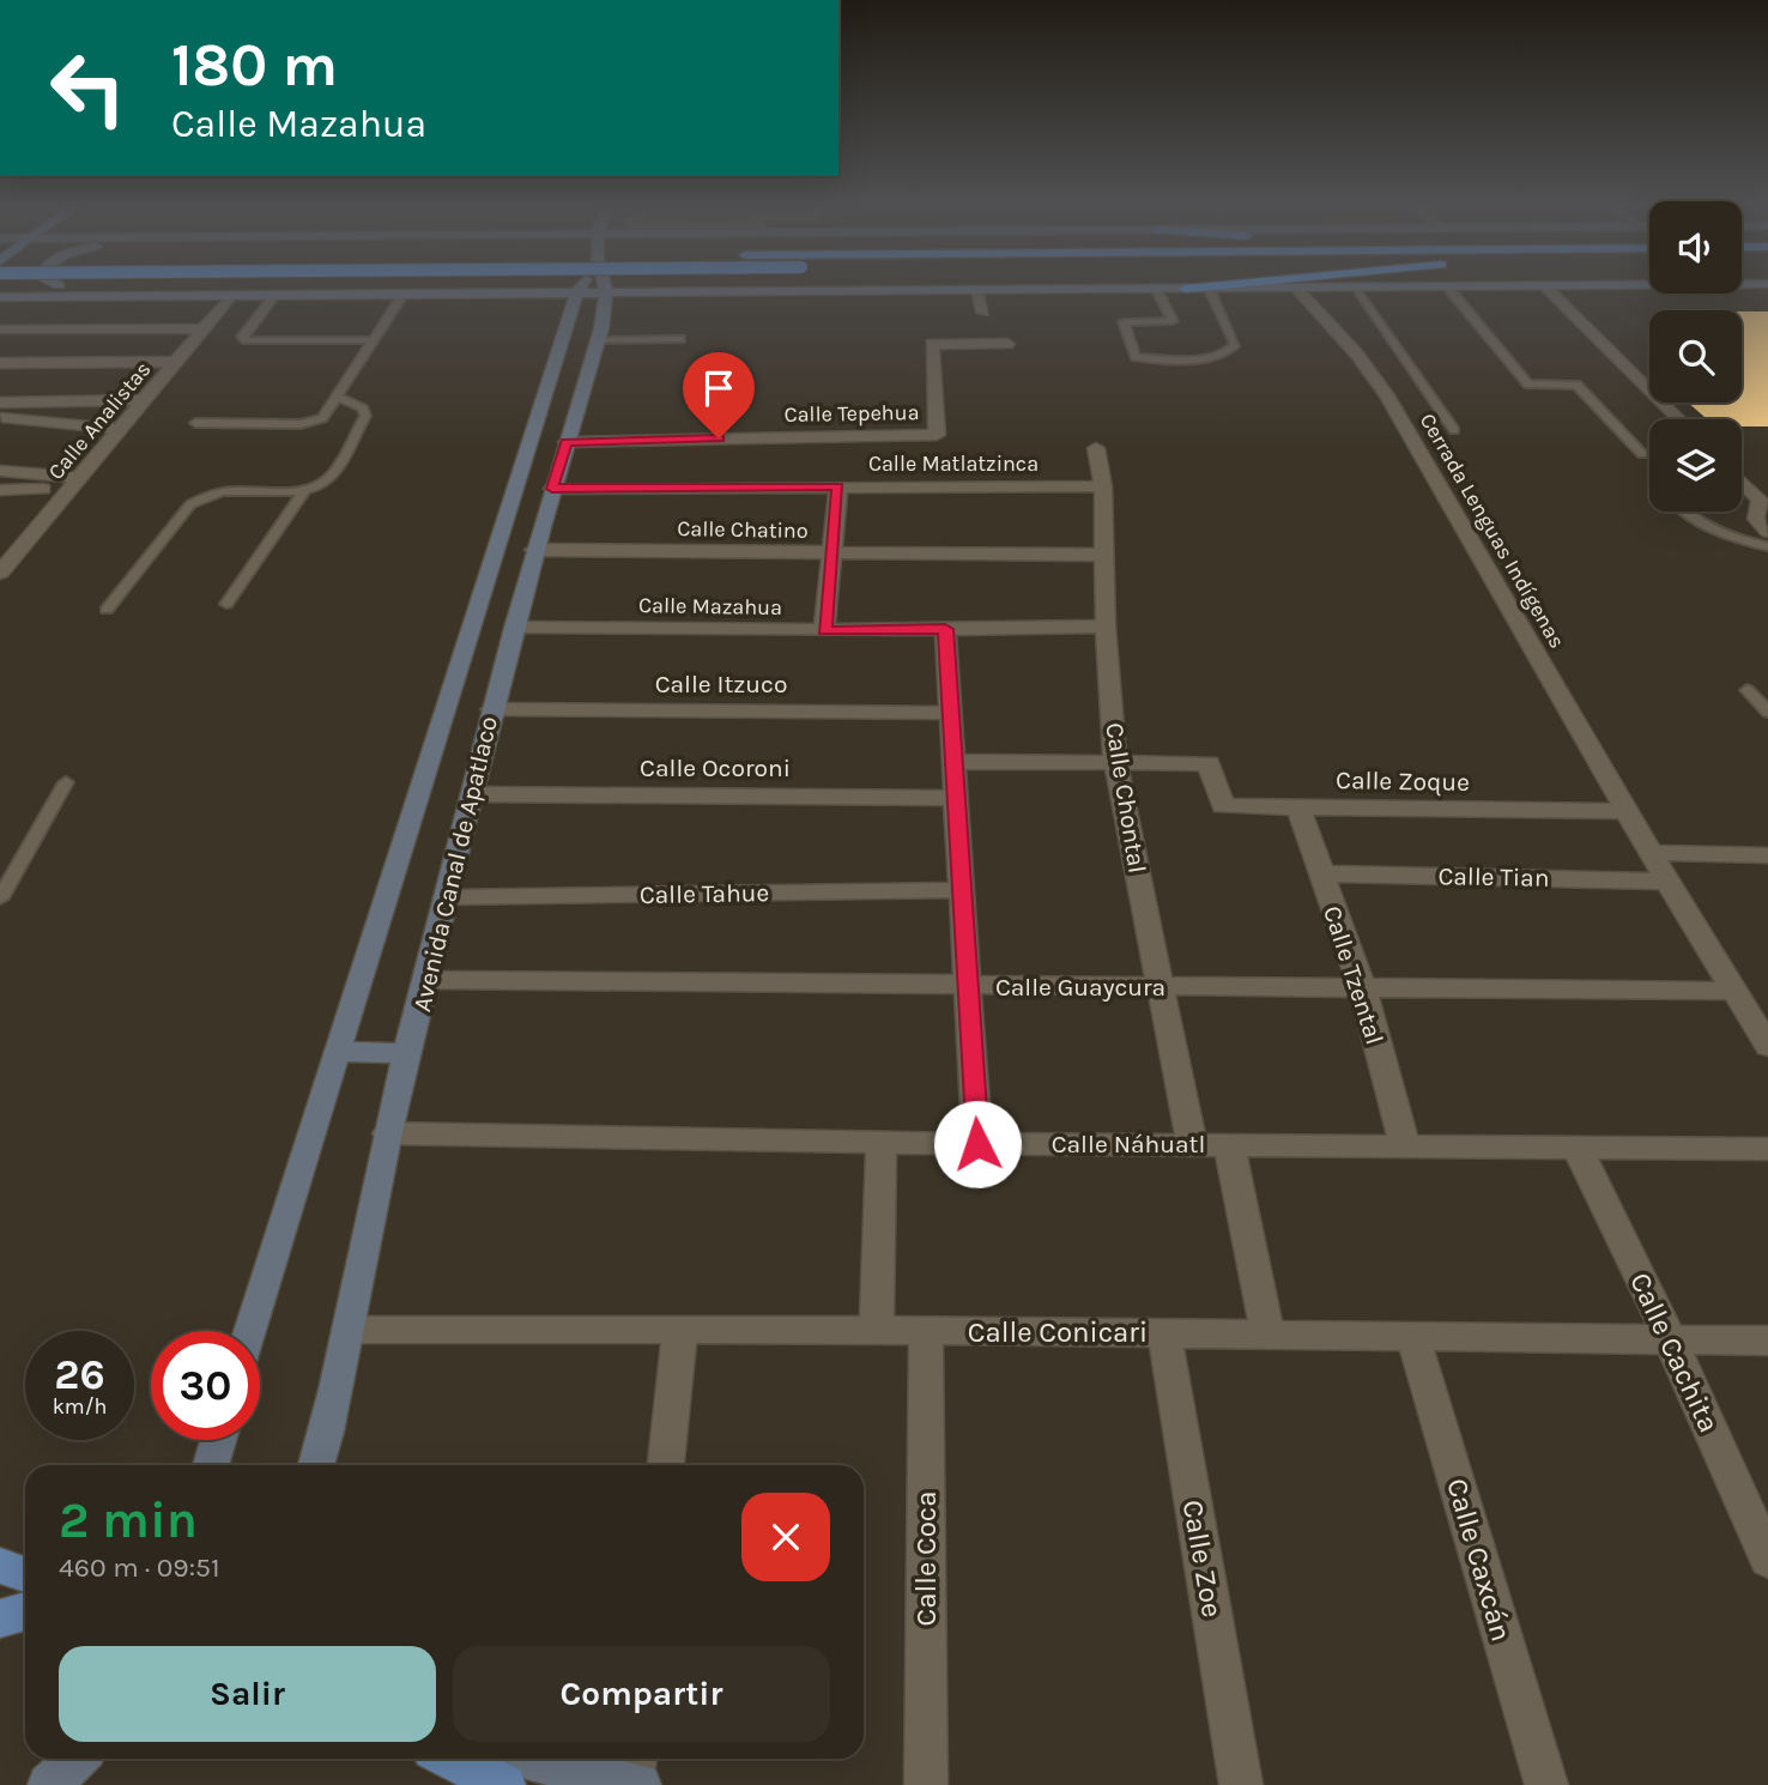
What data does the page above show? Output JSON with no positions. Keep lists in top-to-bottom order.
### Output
{
  "streets": {
    "main road": ["Avenida Canal de Apatlaco"],
    "street": [
      "Calle Tepehua",
      "Calle Analistas",
      "Calle Matlatzinca",
      "Calle Chatino",
      "Cerrada Lenguas Indígenas",
      "Calle Mazahua",
      "Calle Itzuco",
      "Calle Ocoroni",
      "Calle Zoque",
      "Calle Chontal",
      "Calle Tian",
      "Calle Tahue",
      "Calle Tzental",
      "Calle Guaycura",
      "Calle Náhuatl",
      "Calle Conicari",
      "Calle Cachita",
      "Calle Coca",
      "Calle Zoe",
      "Calle Caxcán"
    ]
  },
  "crossings": [
    ["Calle Tepehua", "Avenida Canal de Apatlaco"],
    ["Calle Matlatzinca", "Calle Chontal"],
    ["Calle Matlatzinca", "Avenida Canal de Apatlaco"],
    ["Calle Chatino", "Calle Chontal"],
    ["Calle Chatino", "Avenida Canal de Apatlaco"],
    ["Cerrada Lenguas Indígenas", "Calle Zoque"],
    ["Cerrada Lenguas Indígenas", "Calle Tian"],
    ["Cerrada Lenguas Indígenas", "Calle Guaycura"],
    ["Calle Mazahua", "Calle Chontal"],
    ["Calle Mazahua", "Avenida Canal de Apatlaco"],
    ["Calle Itzuco", "Avenida Canal de Apatlaco"],
    ["Calle Ocoroni", "Avenida Canal de Apatlaco"],
    ["Calle Zoque", "Calle Chontal"],
    ["Calle Zoque", "Calle Tzental"],
    ["Calle Chontal", "Calle Guaycura"],
    ["Calle Chontal", "Calle Náhuatl"],
    ["Avenida Canal de Apatlaco", "Calle Tahue"],
    ["Avenida Canal de Apatlaco", "Calle Guaycura"],
    ["Avenida Canal de Apatlaco", "Calle Náhuatl"],
    ["Avenida Canal de Apatlaco", "Calle Conicari"],
    ["Calle Tian", "Calle Tzental"],
    ["Calle Tzental", "Calle Guaycura"],
    ["Calle Tzental", "Calle Náhuatl"],
    ["Calle Náhuatl", "Calle Cachita"],
    ["Calle Conicari", "Calle Cachita"],
    ["Calle Conicari", "Calle Coca"],
    ["Calle Conicari", "Calle Zoe"],
    ["Calle Conicari", "Calle Caxcán"]
  ],
  "page": {
    "turn": ["180 m", "Calle Mazahua"],
    "speed": "26 km/h",
    "limit": "30",
    "heading": ["2 min", "460 m · 09:51"],
    "buttons": ["Salir", "Compartir"]
  }
}
